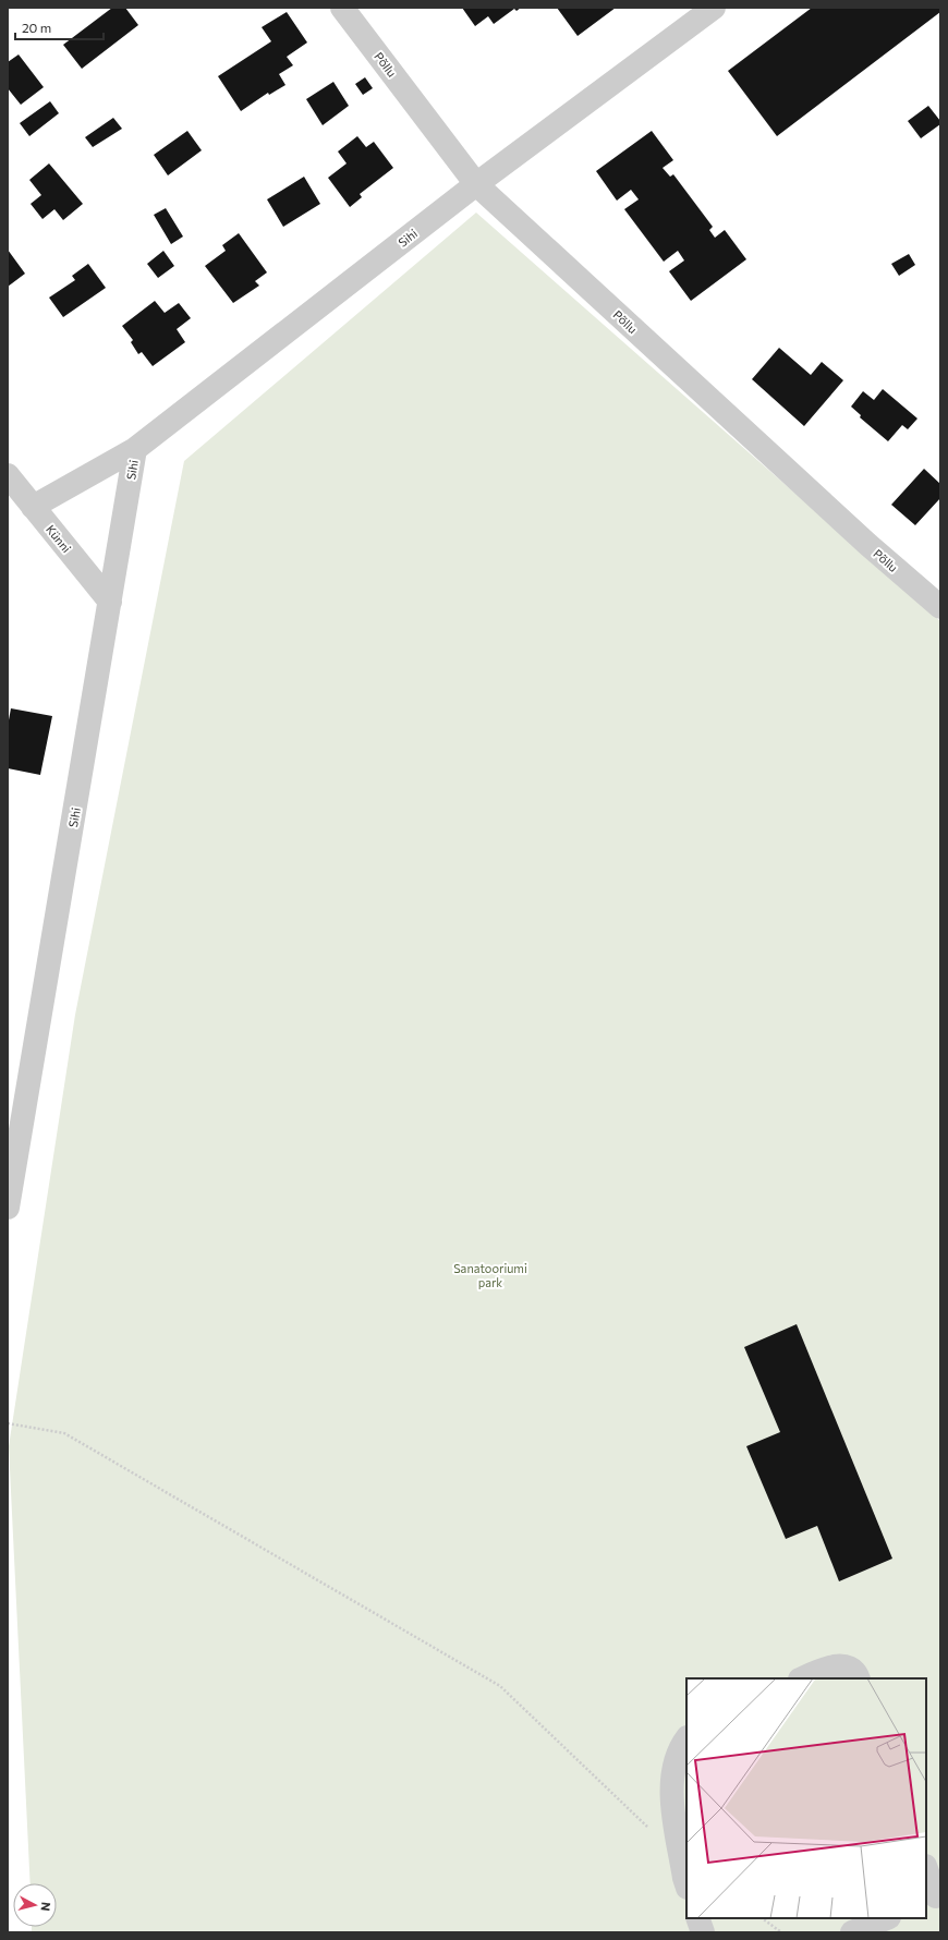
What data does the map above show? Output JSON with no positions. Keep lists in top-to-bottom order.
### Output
{
  "streets": {
    "street": ["Põllu", "Sihi", "Künni"]
  },
  "crossings": [
    ["Põllu", "Sihi"],
    ["Sihi", "Künni"]
  ],
  "parks": ["Sanatooriumi park"],
  "scale_bar": "20 m",
  "north": "right"
}
